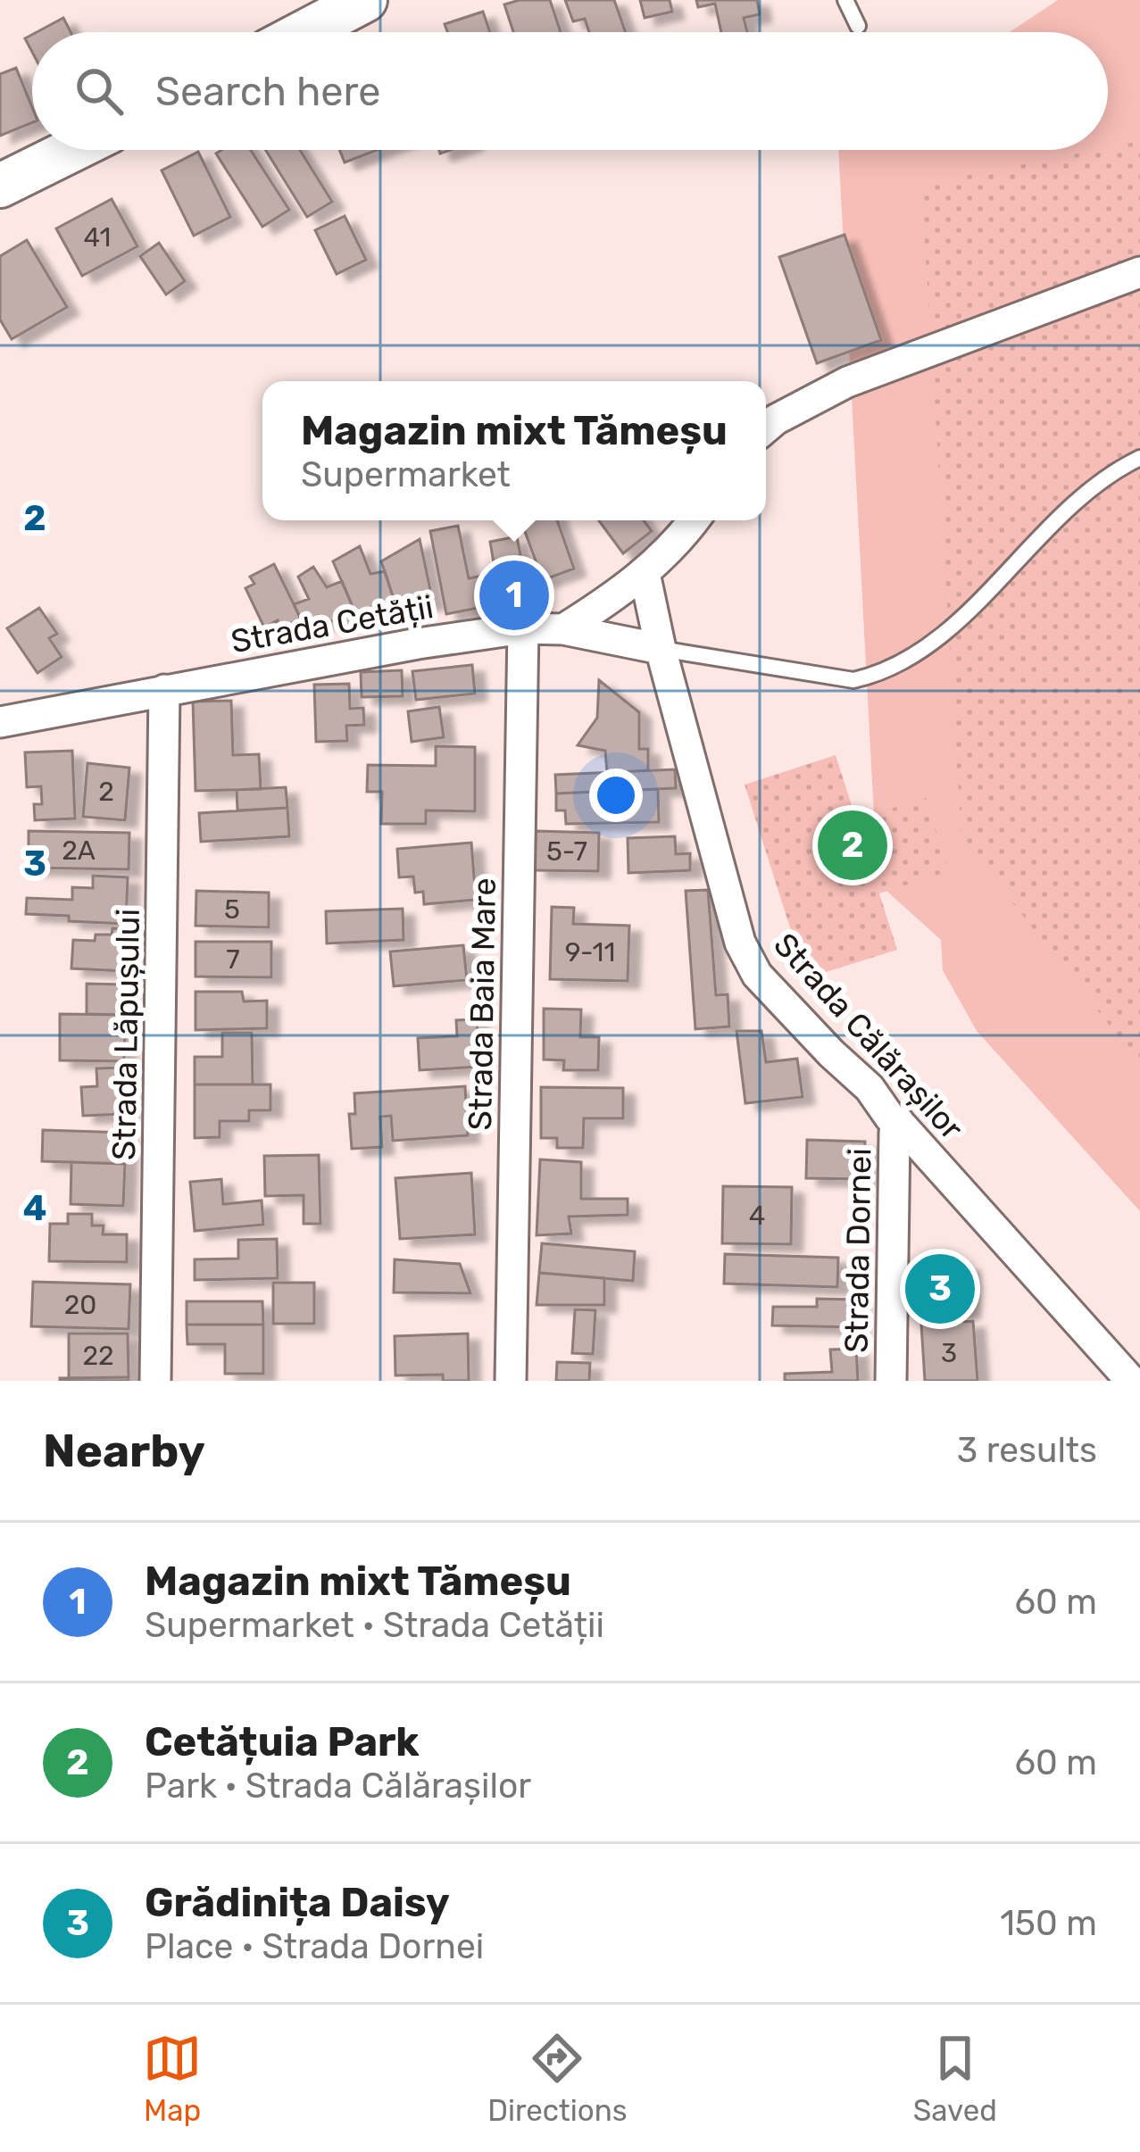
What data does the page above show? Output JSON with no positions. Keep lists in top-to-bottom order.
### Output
{
  "streets": {
    "street": [
      "Strada Cetății",
      "Strada Baia Mare",
      "Strada Lăpușului",
      "Strada Călărașilor",
      "Strada Dornei"
    ]
  },
  "crossings": [
    ["Strada Cetății", "Strada Baia Mare"],
    ["Strada Cetății", "Strada Lăpușului"],
    ["Strada Călărașilor", "Strada Dornei"]
  ],
  "house_numbers": [
    "41",
    "2",
    "2A",
    "5-7",
    "5",
    "9-11",
    "7",
    "4",
    "20",
    "3",
    "22"
  ],
  "page": {
    "search": "Search here",
    "popup": ["Magazin mixt Tămeșu", "Supermarket"],
    "pins": ["1", "2", "3"],
    "heading": ["Nearby", "3 results"],
    "list": [
      {
        "mark": "1",
        "name": "Magazin mixt Tămeșu",
        "note": "Supermarket · Strada Cetății",
        "value": "60 m"
      },
      {
        "mark": "2",
        "name": "Cetățuia Park",
        "note": "Park · Strada Călărașilor",
        "value": "60 m"
      },
      {
        "mark": "3",
        "name": "Grădinița Daisy",
        "note": "Place · Strada Dornei",
        "value": "150 m"
      }
    ],
    "nav": ["Map", "Directions", "Saved"]
  },
  "grid": {
    "rows": ["2", "3", "4"]
  }
}
